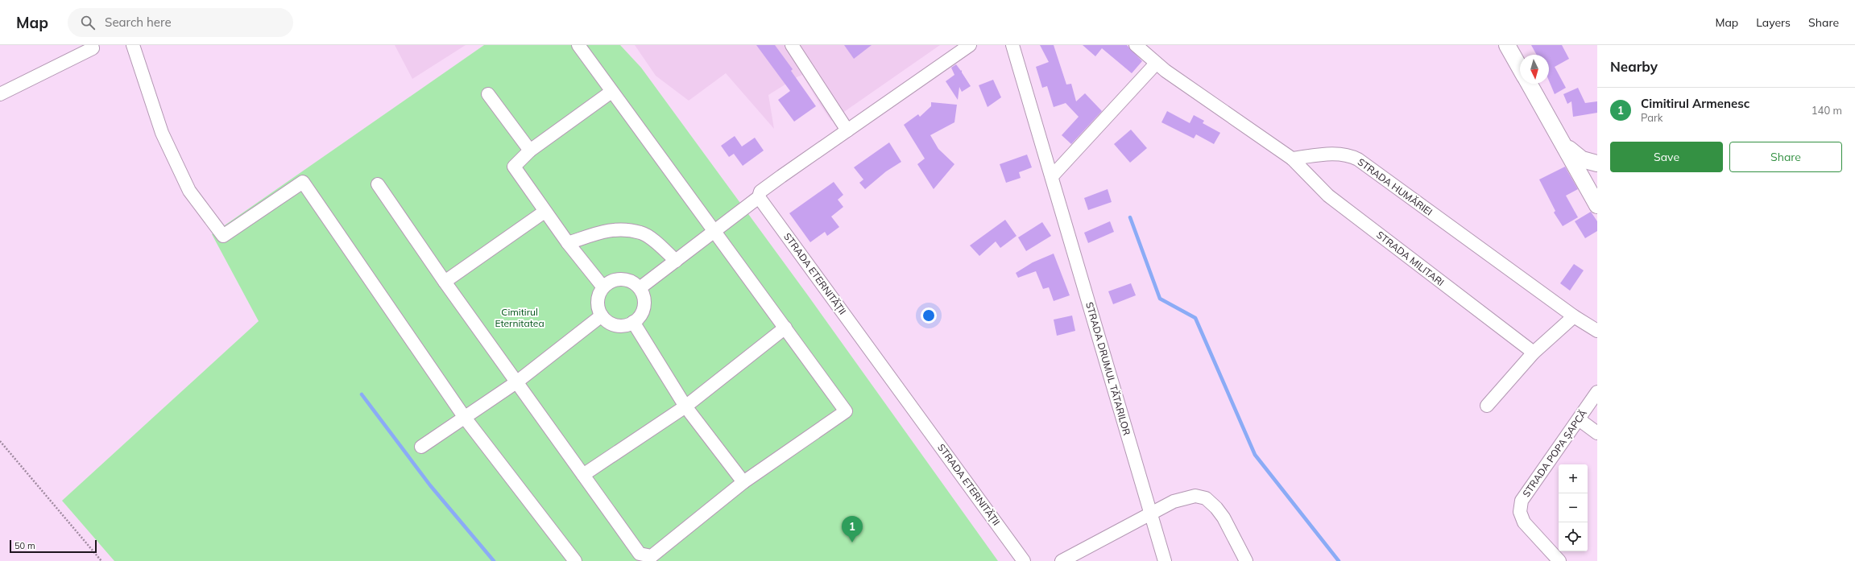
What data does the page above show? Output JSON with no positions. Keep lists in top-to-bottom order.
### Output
{
  "streets": {
    "street": [
      "STRADA HUMĂRIEI",
      "STRADA MILITARI",
      "STRADA ETERNITĂȚII",
      "STRADA DRUMUL TĂTARILOR",
      "STRADA POPA ȘAPCĂ"
    ]
  },
  "crossings": [
    ["STRADA HUMĂRIEI", "STRADA MILITARI"]
  ],
  "parks": ["Cimitirul Eternitatea"],
  "scale_bar": "50 m",
  "north": "bottom",
  "page": {
    "header": "Map",
    "search": "Search here",
    "nav": ["Map", "Layers", "Share"],
    "heading": "Nearby",
    "list": [
      {
        "mark": "1",
        "name": "Cimitirul Armenesc",
        "note": "Park",
        "value": "140 m"
      }
    ],
    "buttons": ["Save", "Share"],
    "map_buttons": ["+", "−"],
    "pins": "1",
    "scale": "50 m"
  }
}
